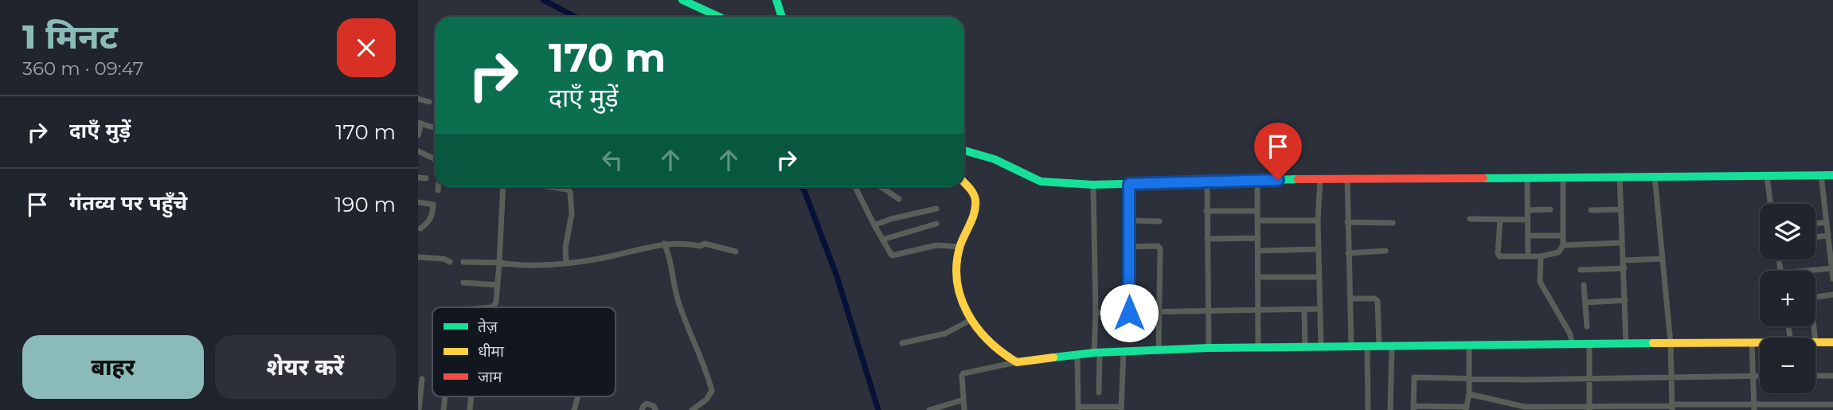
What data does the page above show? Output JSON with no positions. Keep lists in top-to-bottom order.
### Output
{
  "legend": ["तेज़", "धीमा", "जाम"],
  "page": {
    "heading": ["1 मिनट", "360 m · 09:47"],
    "turn": ["170 m", "दाएँ मुड़ें"],
    "list": [
      {
        "name": "दाएँ मुड़ें",
        "value": "170 m"
      },
      {
        "name": "गंतव्य पर पहुँचे",
        "value": "190 m"
      }
    ],
    "map_buttons": ["+", "−"],
    "buttons": ["बाहर", "शेयर करें"]
  }
}
